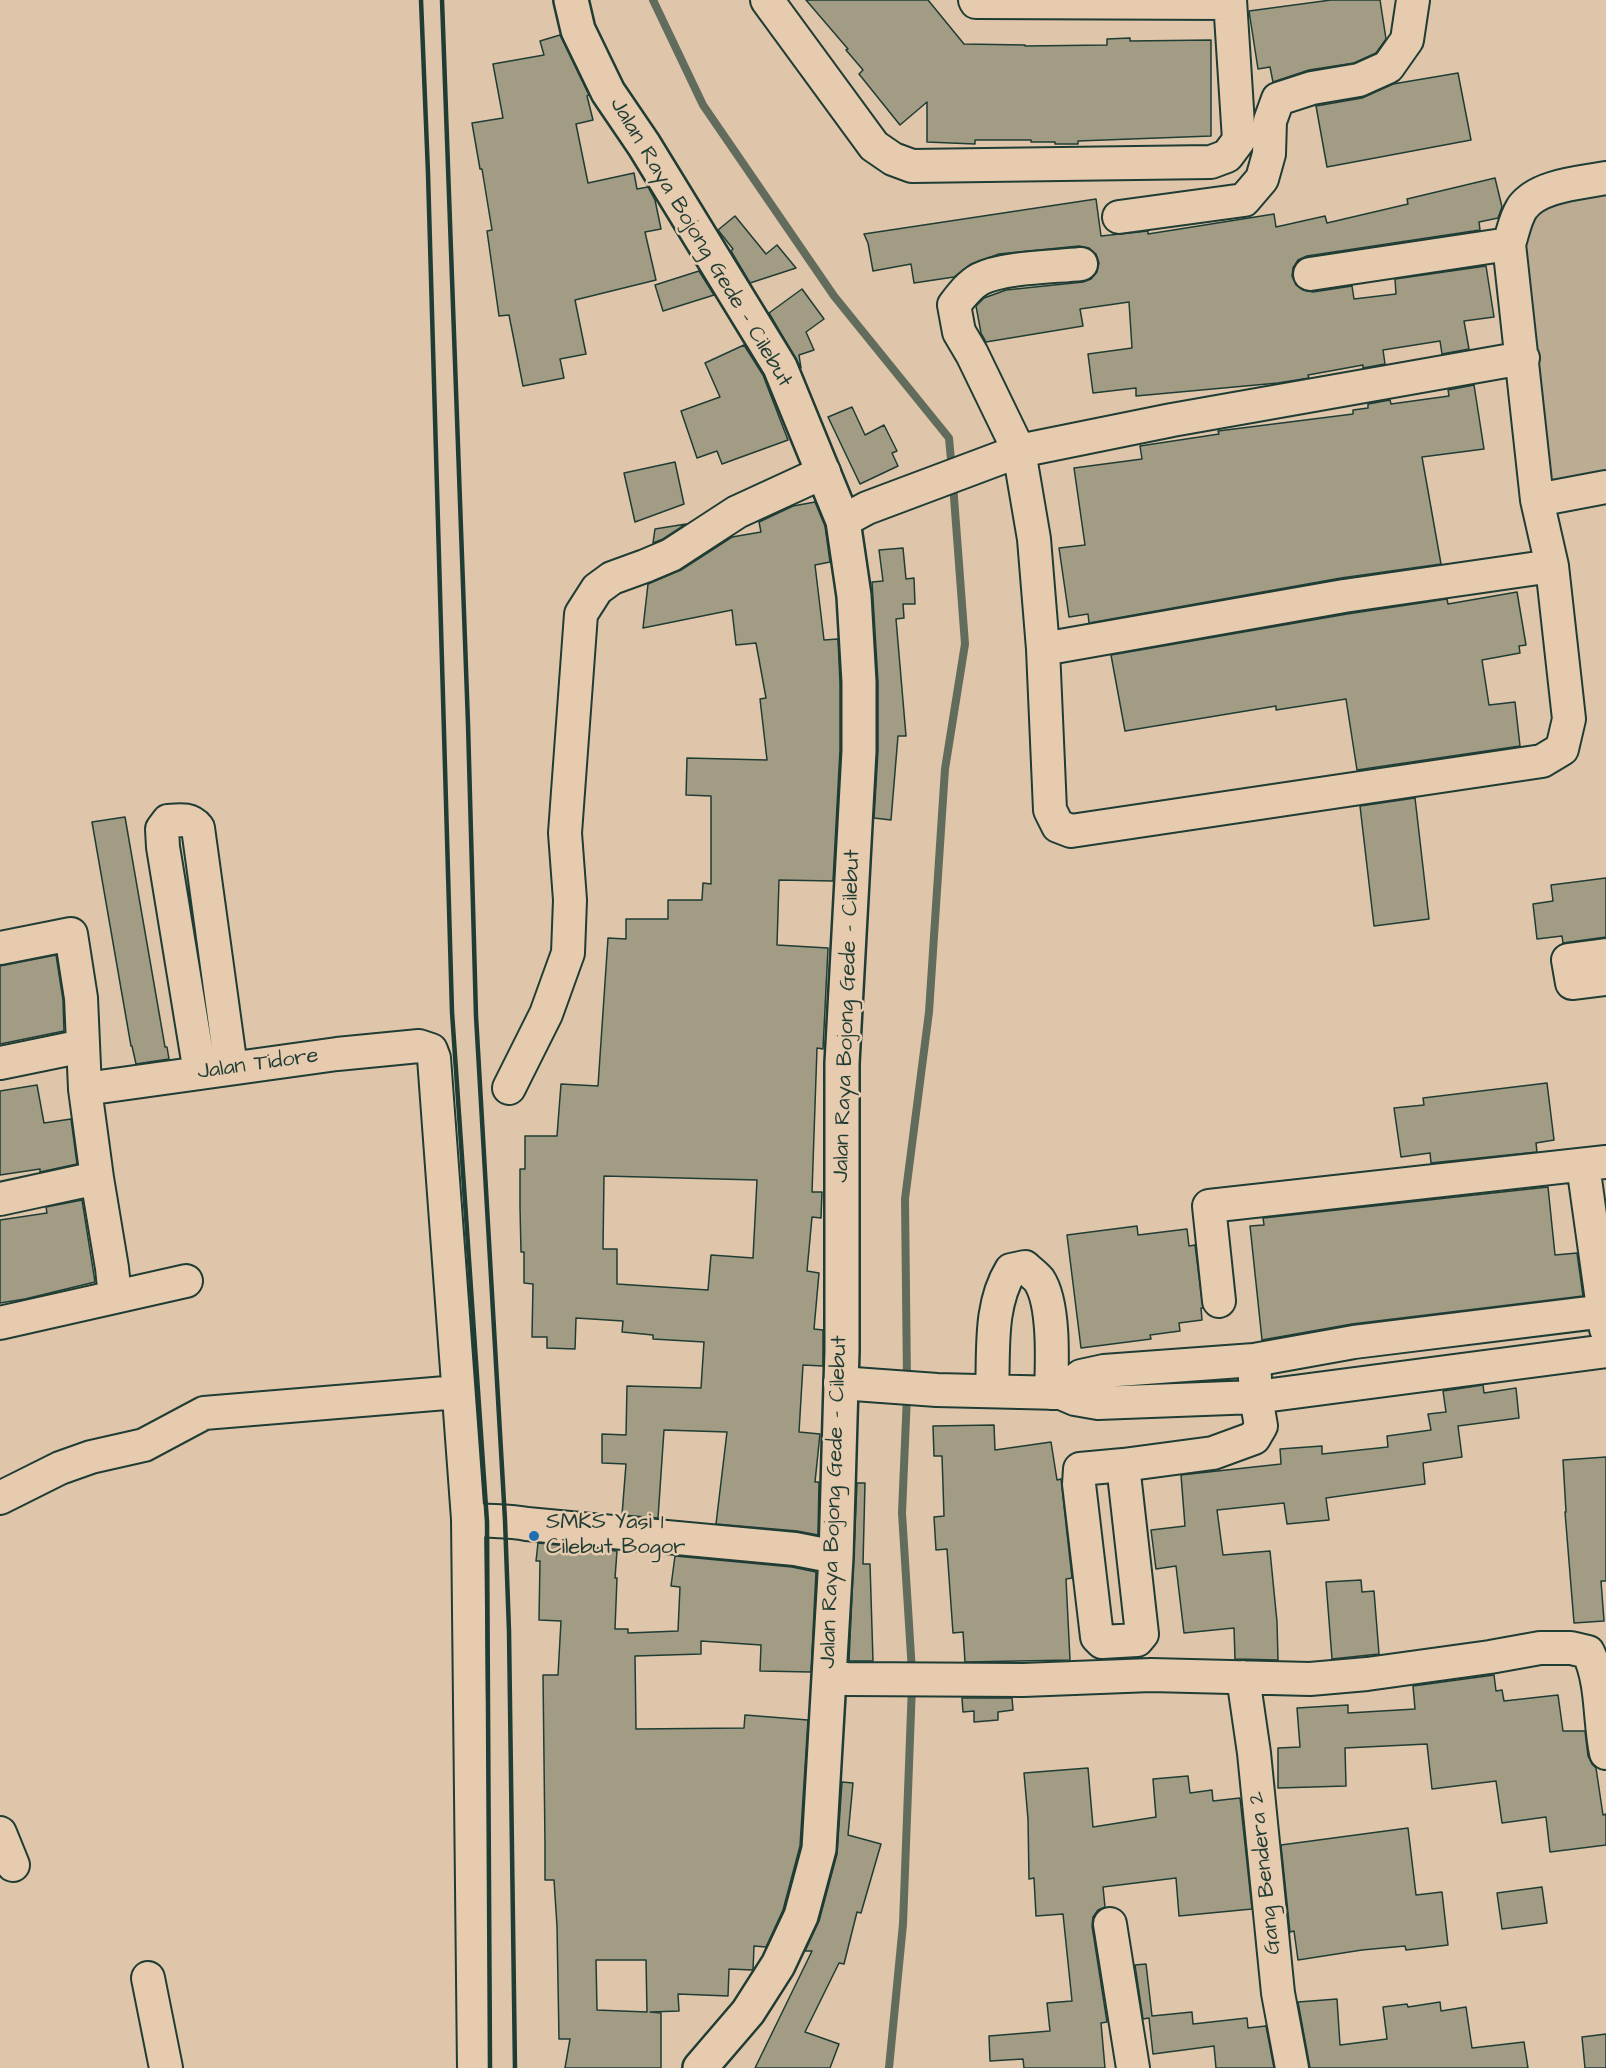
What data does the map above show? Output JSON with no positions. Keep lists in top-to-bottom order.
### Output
{
  "streets": {
    "main road": ["Jalan Raya Bojong Gede - Cilebut"],
    "street": ["Jalan Tidore", "Gang Bendera 2"]
  },
  "places": ["SMKS Yasi 1 Cilebut Bogor"]
}
